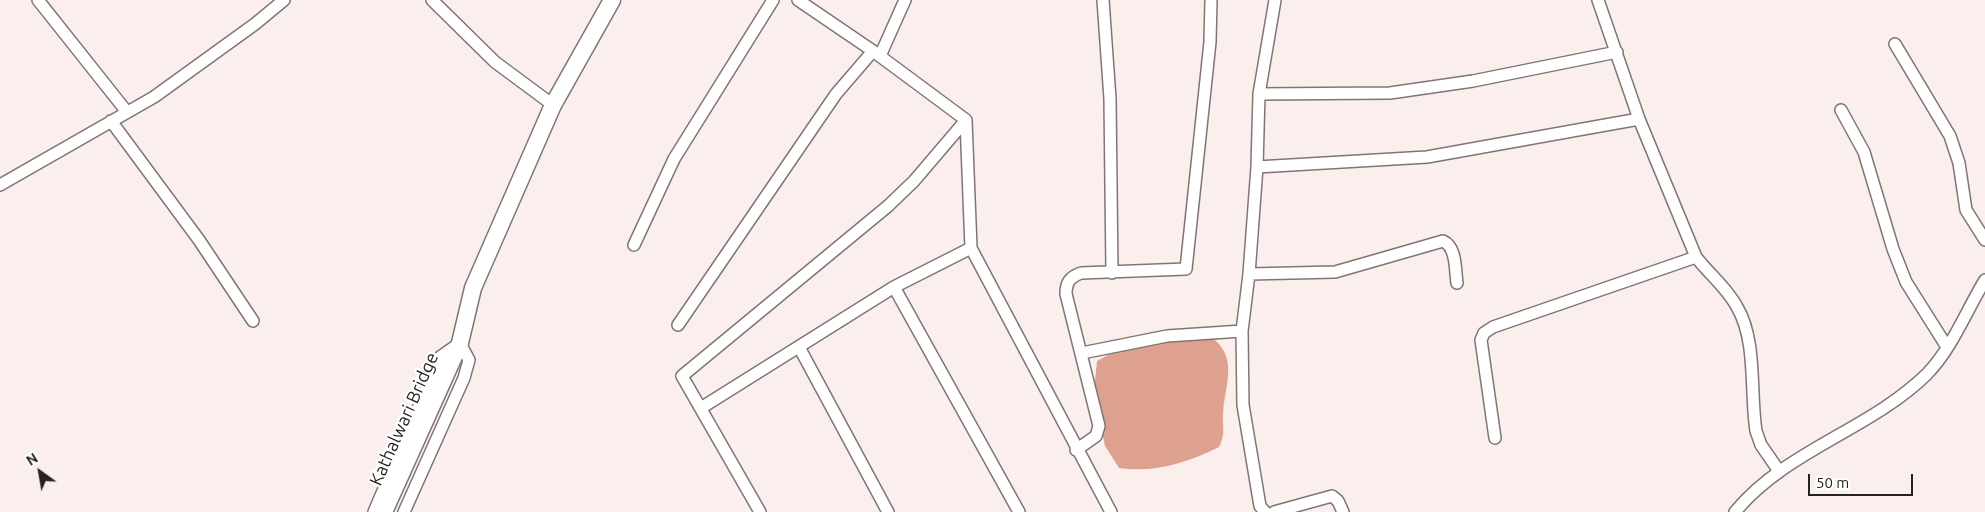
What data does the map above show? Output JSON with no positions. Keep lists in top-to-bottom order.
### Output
{
  "streets": {
    "main road": ["Kathalwari Bridge"]
  },
  "scale_bar": "50 m",
  "north": "top left"
}
